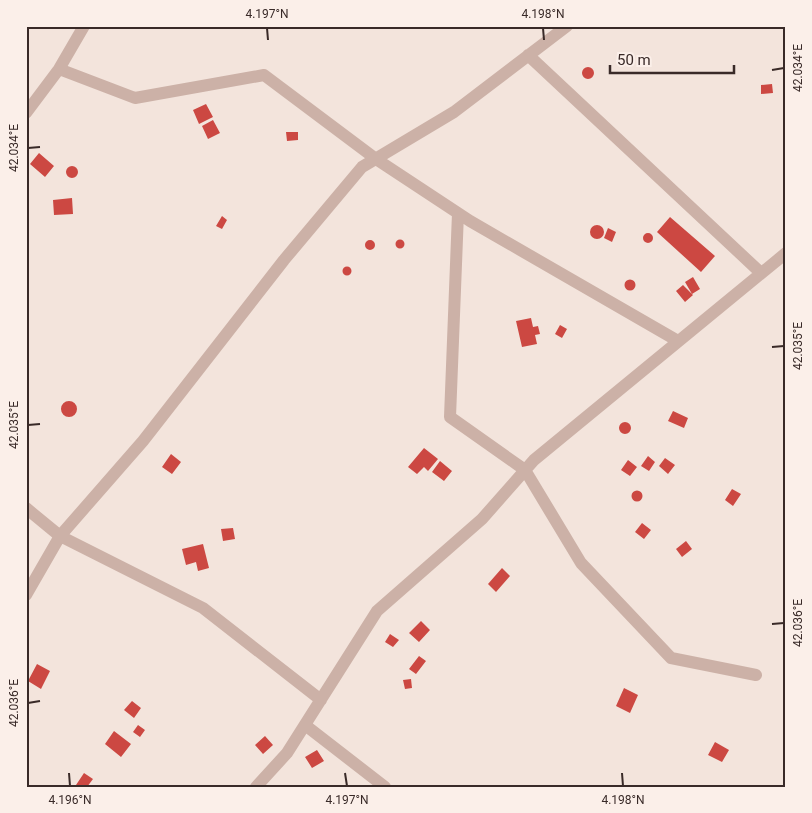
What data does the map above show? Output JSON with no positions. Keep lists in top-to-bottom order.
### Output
{
  "scale_bar": "50 m",
  "coordinates": [
    "4.197°N",
    "4.198°N",
    "42.034°E",
    "42.035°E",
    "42.036°E",
    "4.196°N"
  ]
}
